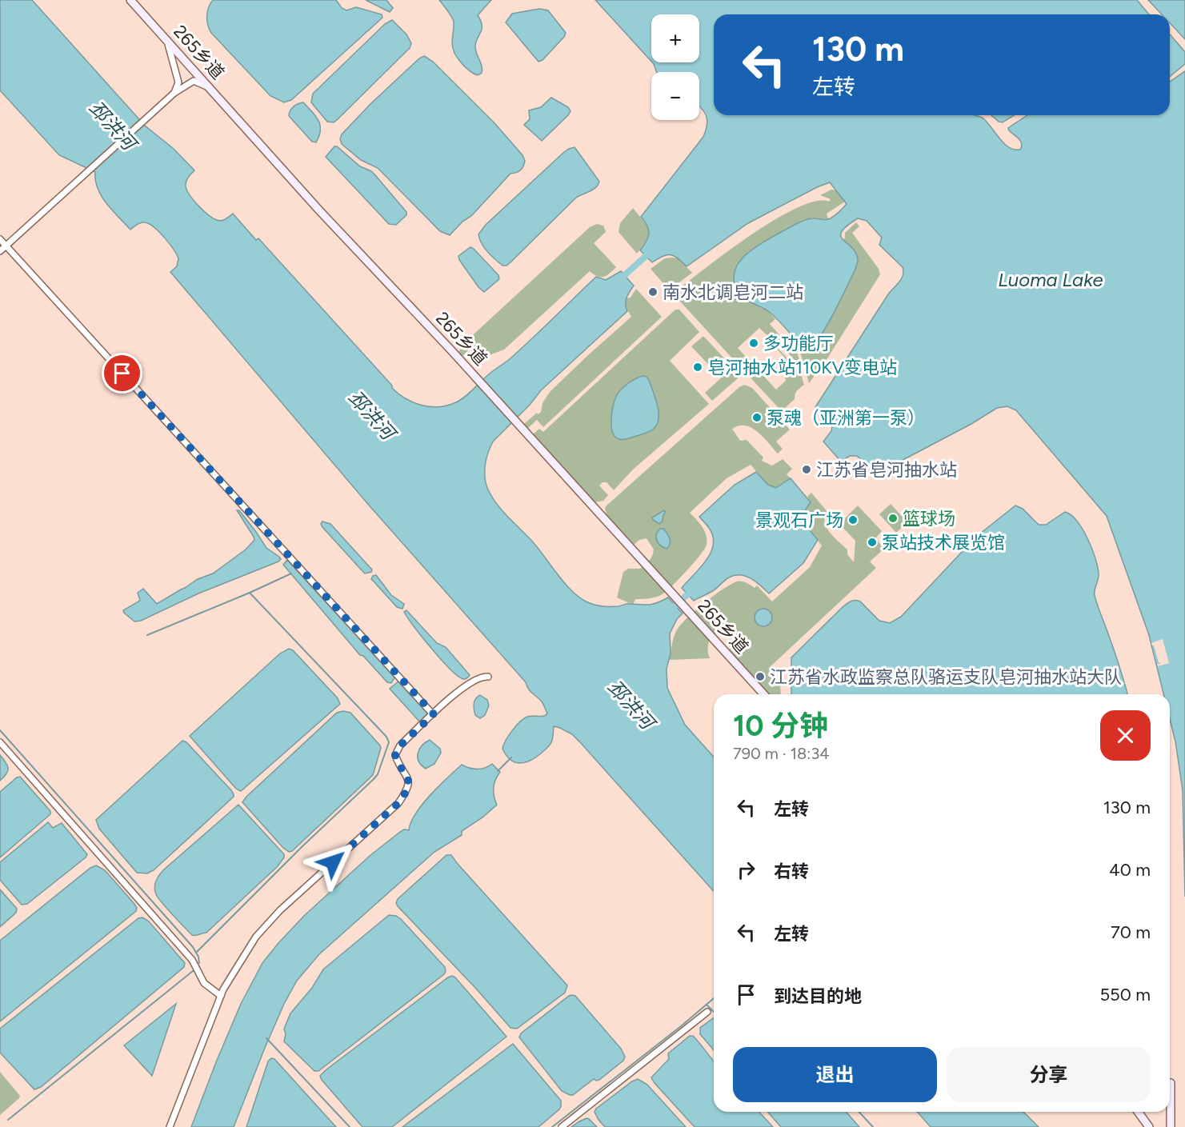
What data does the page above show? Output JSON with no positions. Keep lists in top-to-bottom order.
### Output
{
  "streets": {
    "street": ["265乡道"]
  },
  "water": ["邳洪河", "Luoma Lake"],
  "places": [
    "南水北调皂河二站",
    "多功能厅",
    "皂河抽水站110KV变电站",
    "泵魂（亚洲第一泵）",
    "江苏省皂河抽水站",
    "篮球场",
    "景观石广场",
    "泵站技术展览馆",
    "江苏省水政监察总队骆运支队皂河抽水站大队"
  ],
  "page": {
    "map_buttons": ["+", "−"],
    "turn": ["130 m", "左转"],
    "heading": ["10 分钟", "790 m · 18:34"],
    "list": [
      {
        "name": "左转",
        "value": "130 m"
      },
      {
        "name": "右转",
        "value": "40 m"
      },
      {
        "name": "左转",
        "value": "70 m"
      },
      {
        "name": "到达目的地",
        "value": "550 m"
      }
    ],
    "buttons": ["退出", "分享"]
  }
}
